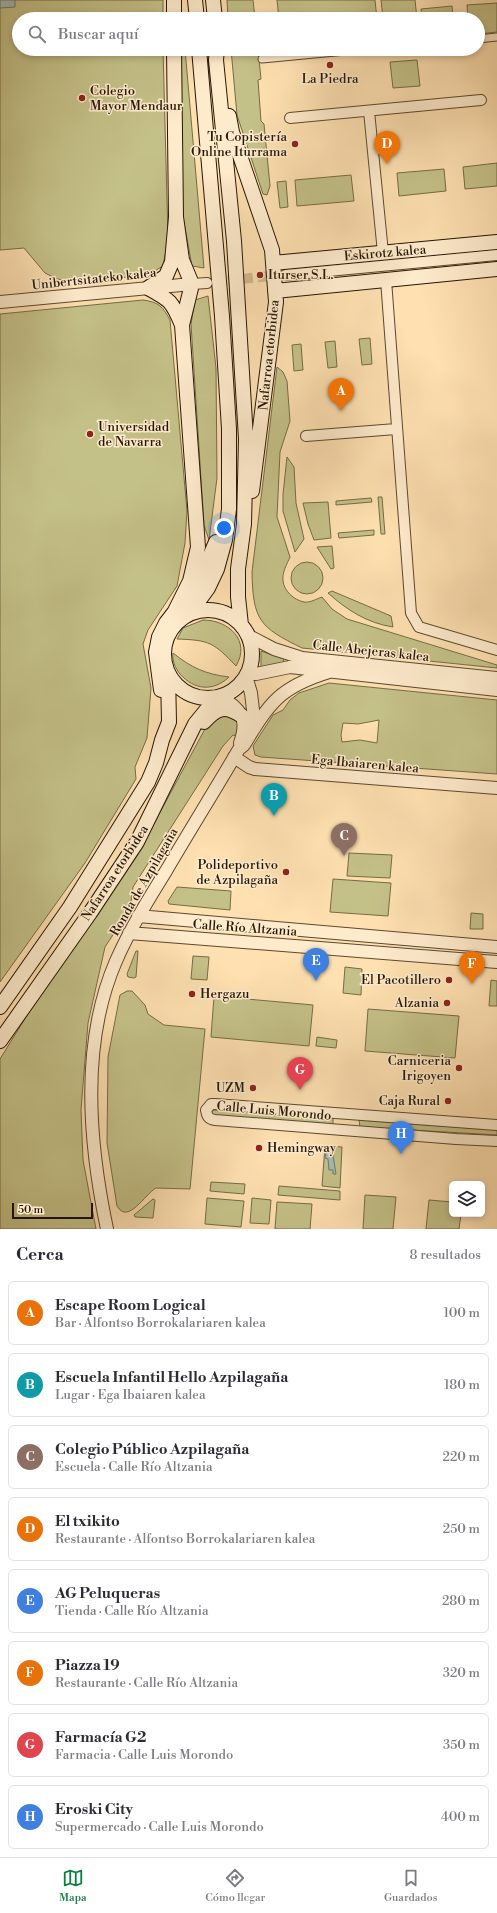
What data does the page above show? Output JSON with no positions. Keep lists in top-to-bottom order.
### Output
{
  "streets": {
    "main road": ["Eskirotz kalea", "Nafarroa etorbidea"],
    "street": [
      "Unibertsitateko kalea",
      "Calle Abejeras kalea",
      "Ega Ibaiaren kalea",
      "Ronda de Azpilagaña",
      "Calle Río Altzania",
      "Calle Luis Morondo"
    ]
  },
  "crossings": [
    ["Eskirotz kalea", "Nafarroa etorbidea"],
    ["Nafarroa etorbidea", "Calle Abejeras kalea"],
    ["Calle Abejeras kalea", "Ronda de Azpilagaña"],
    ["Ega Ibaiaren kalea", "Ronda de Azpilagaña"],
    ["Ronda de Azpilagaña", "Calle Río Altzania"]
  ],
  "places": [
    "La Piedra",
    "Colegio Mayor Mendaur",
    "Tu Copistería Online Iturrama",
    "Iturser S.L.",
    "Universidad de Navarra",
    "Polideportivo de Azpilagaña",
    "El Pacotillero",
    "Hergazu",
    "Alzania",
    "Carniceria Irigoyen",
    "UZM",
    "Caja Rural",
    "Hemingway"
  ],
  "scale_bar": "50 m",
  "page": {
    "search": "Buscar aquí",
    "pins": [
      "D",
      "A",
      "B",
      "C",
      "E",
      "F",
      "G",
      "H"
    ],
    "scale": "50 m",
    "heading": ["Cerca", "8 resultados"],
    "list": [
      {
        "mark": "A",
        "name": "Escape Room Logical",
        "note": "Bar · Alfontso Borrokalariaren kalea",
        "value": "100 m"
      },
      {
        "mark": "B",
        "name": "Escuela Infantil Hello Azpilagaña",
        "note": "Lugar · Ega Ibaiaren kalea",
        "value": "180 m"
      },
      {
        "mark": "C",
        "name": "Colegio Público Azpilagaña",
        "note": "Escuela · Calle Río Altzania",
        "value": "220 m"
      },
      {
        "mark": "D",
        "name": "El txikito",
        "note": "Restaurante · Alfontso Borrokalariaren kalea",
        "value": "250 m"
      },
      {
        "mark": "E",
        "name": "AG Peluqueras",
        "note": "Tienda · Calle Río Altzania",
        "value": "280 m"
      },
      {
        "mark": "F",
        "name": "Piazza 19",
        "note": "Restaurante · Calle Río Altzania",
        "value": "320 m"
      },
      {
        "mark": "G",
        "name": "Farmacía G2",
        "note": "Farmacia · Calle Luis Morondo",
        "value": "350 m"
      },
      {
        "mark": "H",
        "name": "Eroski City",
        "note": "Supermercado · Calle Luis Morondo",
        "value": "400 m"
      }
    ],
    "nav": ["Mapa", "Cómo llegar", "Guardados"]
  }
}
